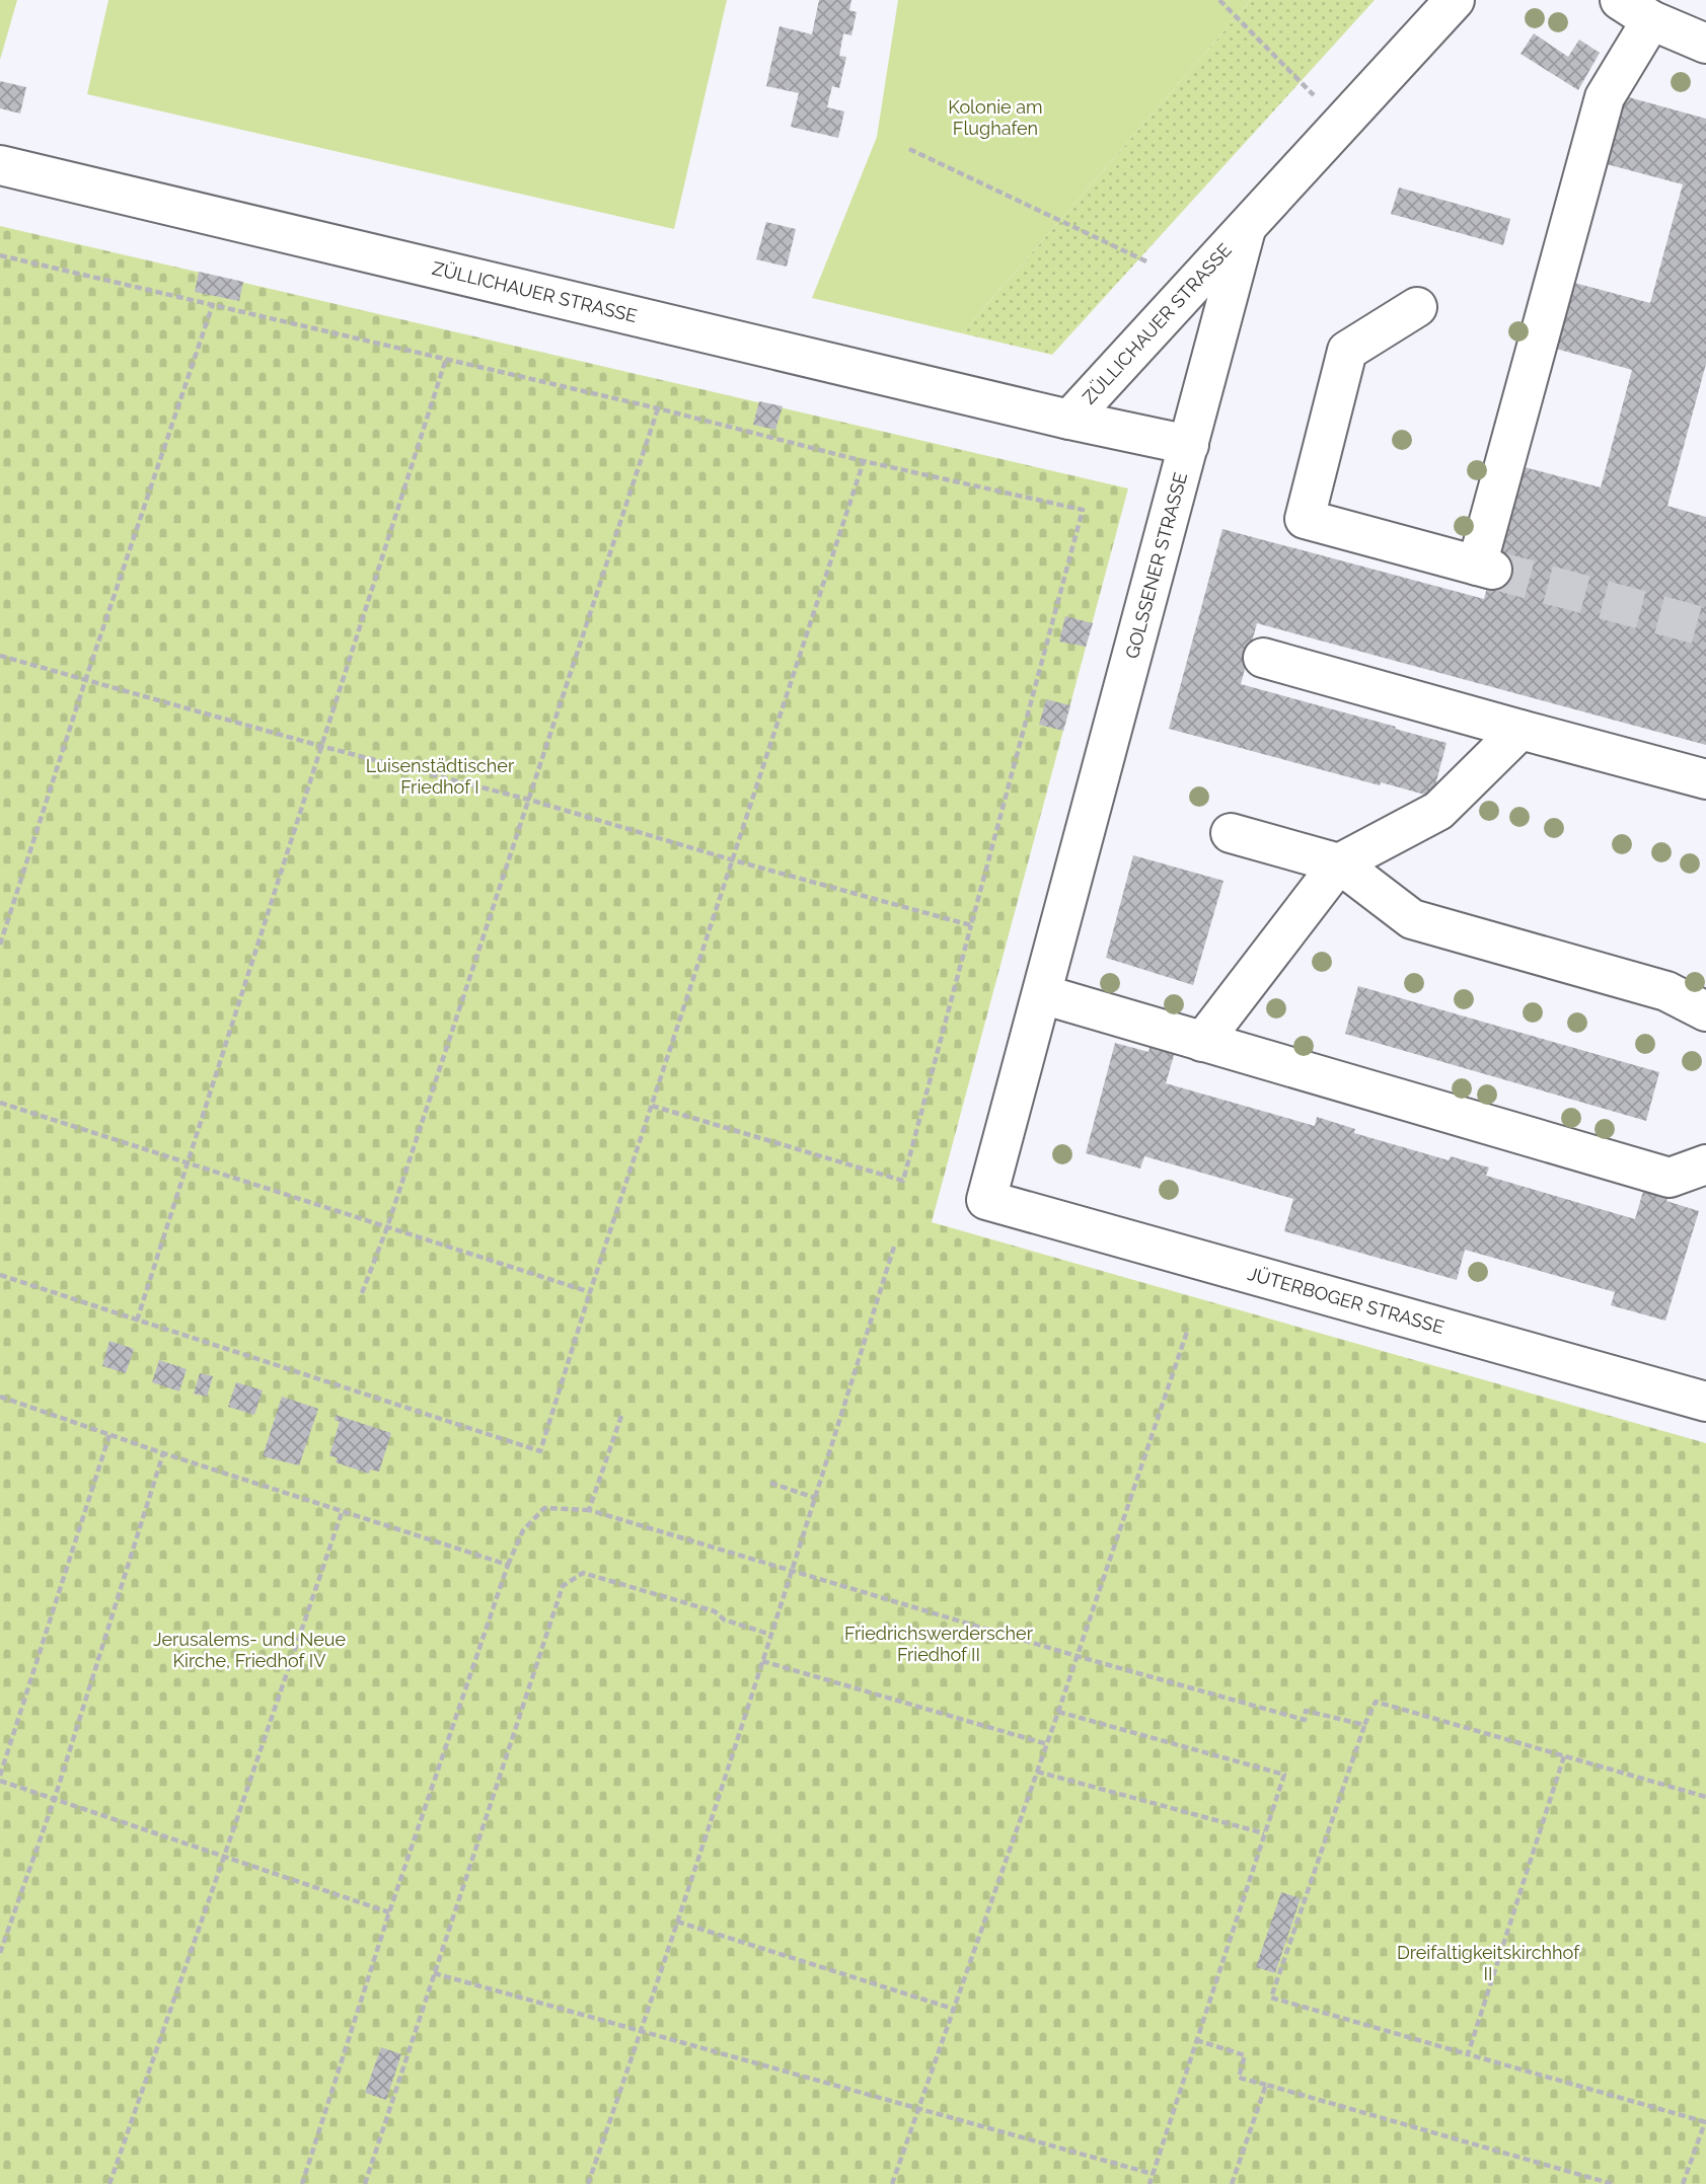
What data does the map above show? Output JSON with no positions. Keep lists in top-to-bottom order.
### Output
{
  "streets": {
    "street": ["ZÜLLICHAUER STRASSE", "GOLSSENER STRASSE", "JÜTERBOGER STRASSE"]
  },
  "crossings": [
    ["ZÜLLICHAUER STRASSE", "GOLSSENER STRASSE"],
    ["GOLSSENER STRASSE", "JÜTERBOGER STRASSE"]
  ],
  "parks": [
    "Kolonie am Flughafen",
    "Luisenstädtischer Friedhof I",
    "Friedrichswerderscher Friedhof II",
    "Jerusalems- und Neue Kirche, Friedhof IV",
    "Dreifaltigkeitskirchhof II"
  ]
}
